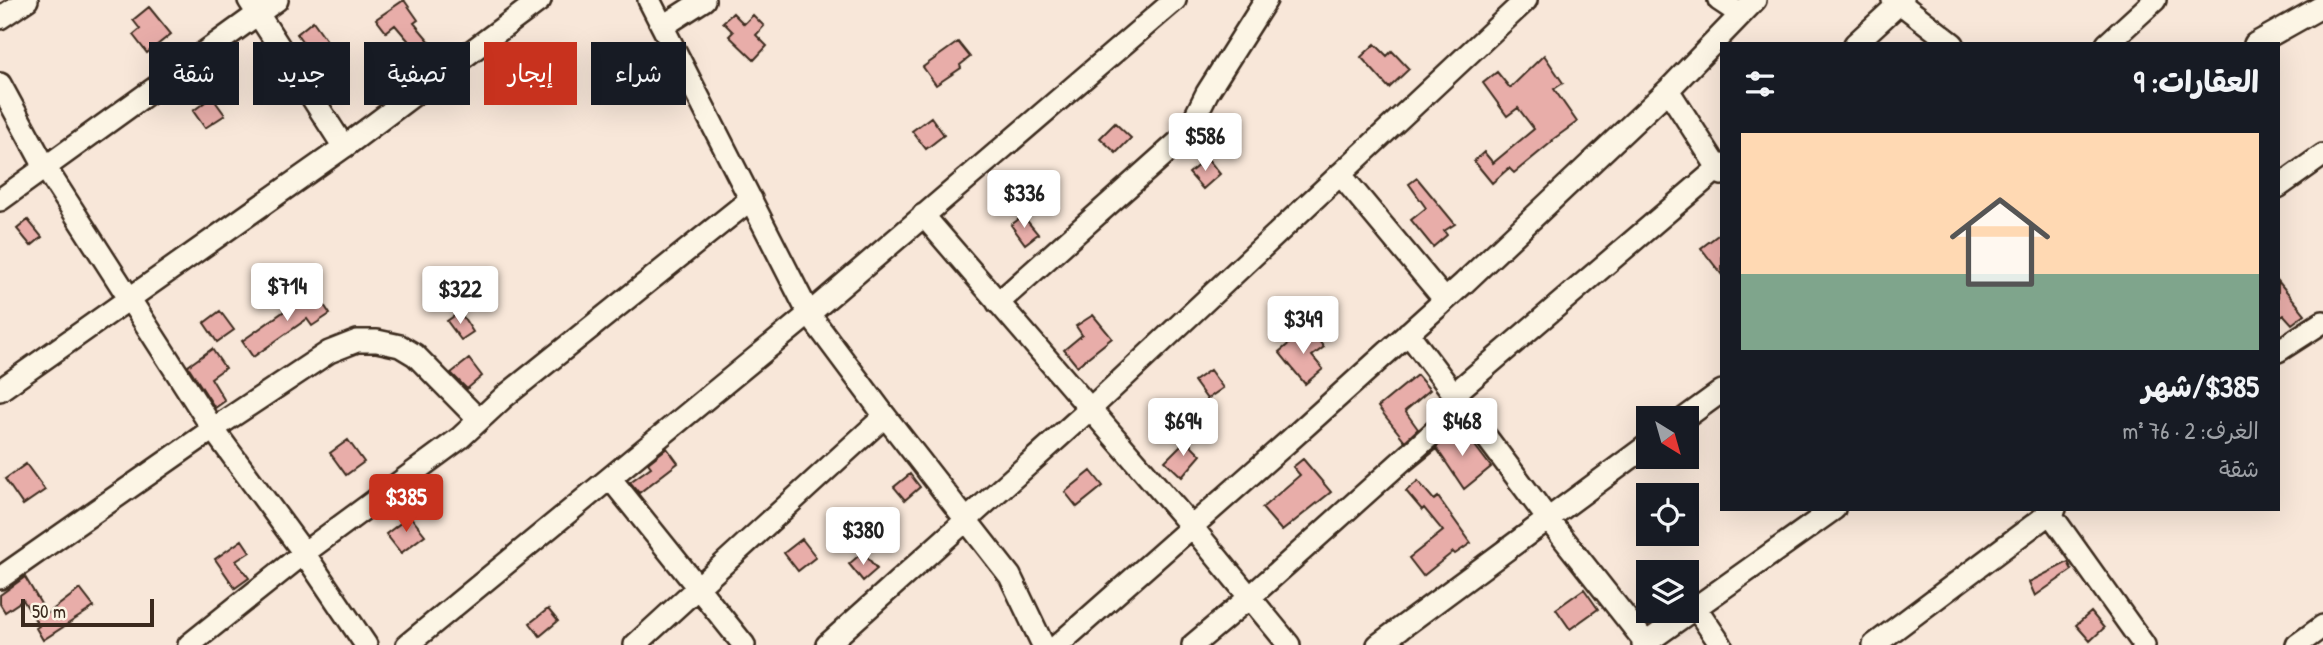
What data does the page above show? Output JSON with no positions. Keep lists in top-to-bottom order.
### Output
{
  "scale_bar": "50 m",
  "north": "bottom right",
  "page": {
    "chip": [
      "شراء",
      "إيجار",
      "تصفية",
      "جديد",
      "شقة"
    ],
    "heading": "العقارات: 9",
    "price": [
      "$586",
      "$336",
      "$714",
      "$322",
      "$349",
      "$694",
      "$468",
      "$385",
      "$380"
    ],
    "list": [
      {
        "name": "$385/شهر",
        "note": "الغرف: 2 · 76 m² · شقة"
      }
    ],
    "scale": "50 m"
  }
}
